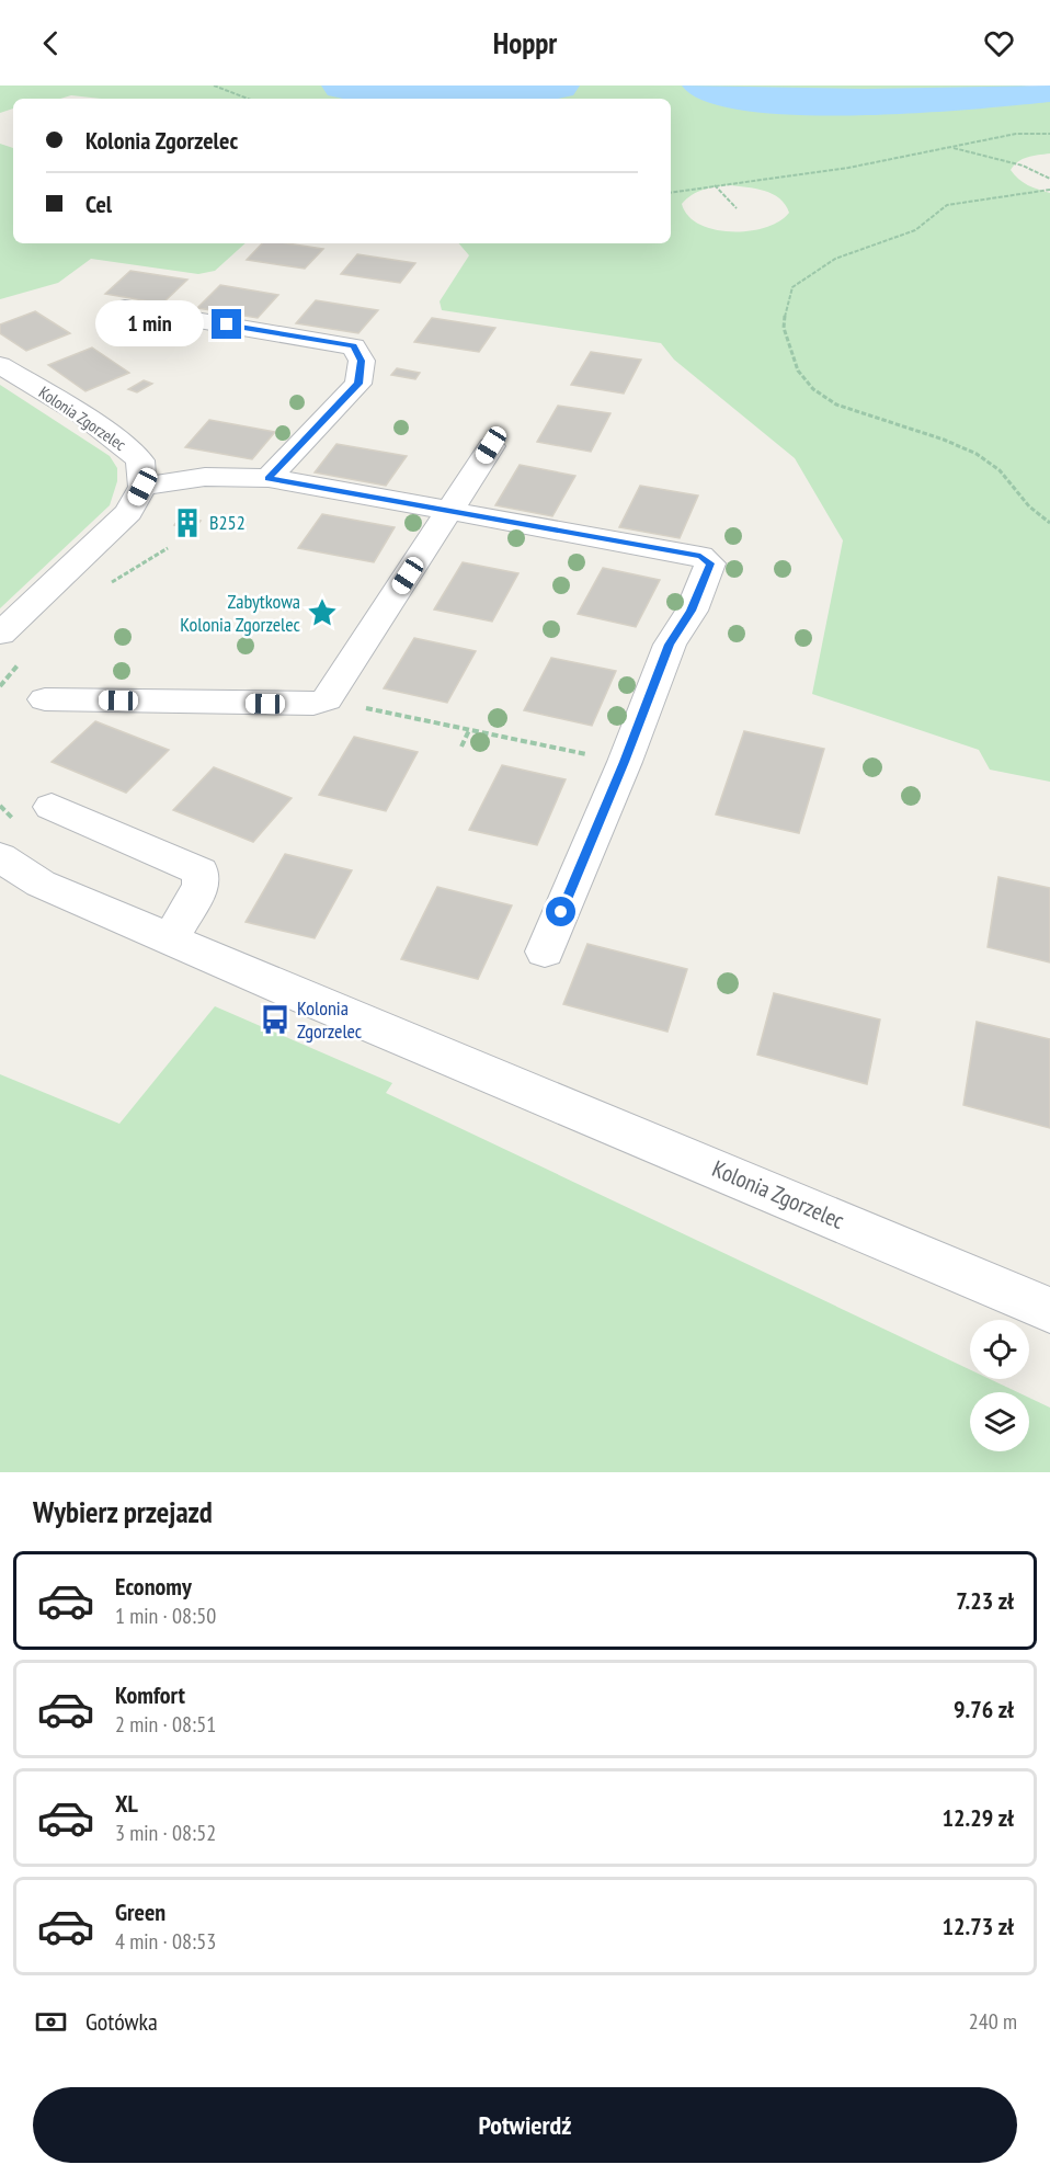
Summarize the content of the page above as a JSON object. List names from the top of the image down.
{
  "streets": {
    "street": ["Kolonia Zgorzelec"]
  },
  "places": {
    "building": ["B252"],
    "place": ["Zabytkowa Kolonia Zgorzelec"],
    "bus stop": ["Kolonia Zgorzelec"]
  },
  "page": {
    "header": "Hoppr",
    "banner": ["Kolonia Zgorzelec", "Cel"],
    "bubble": "1 min",
    "heading": "Wybierz przejazd",
    "list": [
      {
        "name": "Economy",
        "note": "1 min · 08:50",
        "value": "7.23 zł"
      },
      {
        "name": "Komfort",
        "note": "2 min · 08:51",
        "value": "9.76 zł"
      },
      {
        "name": "XL",
        "note": "3 min · 08:52",
        "value": "12.29 zł"
      },
      {
        "name": "Green",
        "note": "4 min · 08:53",
        "value": "12.73 zł"
      }
    ],
    "pay": ["Gotówka", "240 m"],
    "buttons": "Potwierdź"
  }
}
